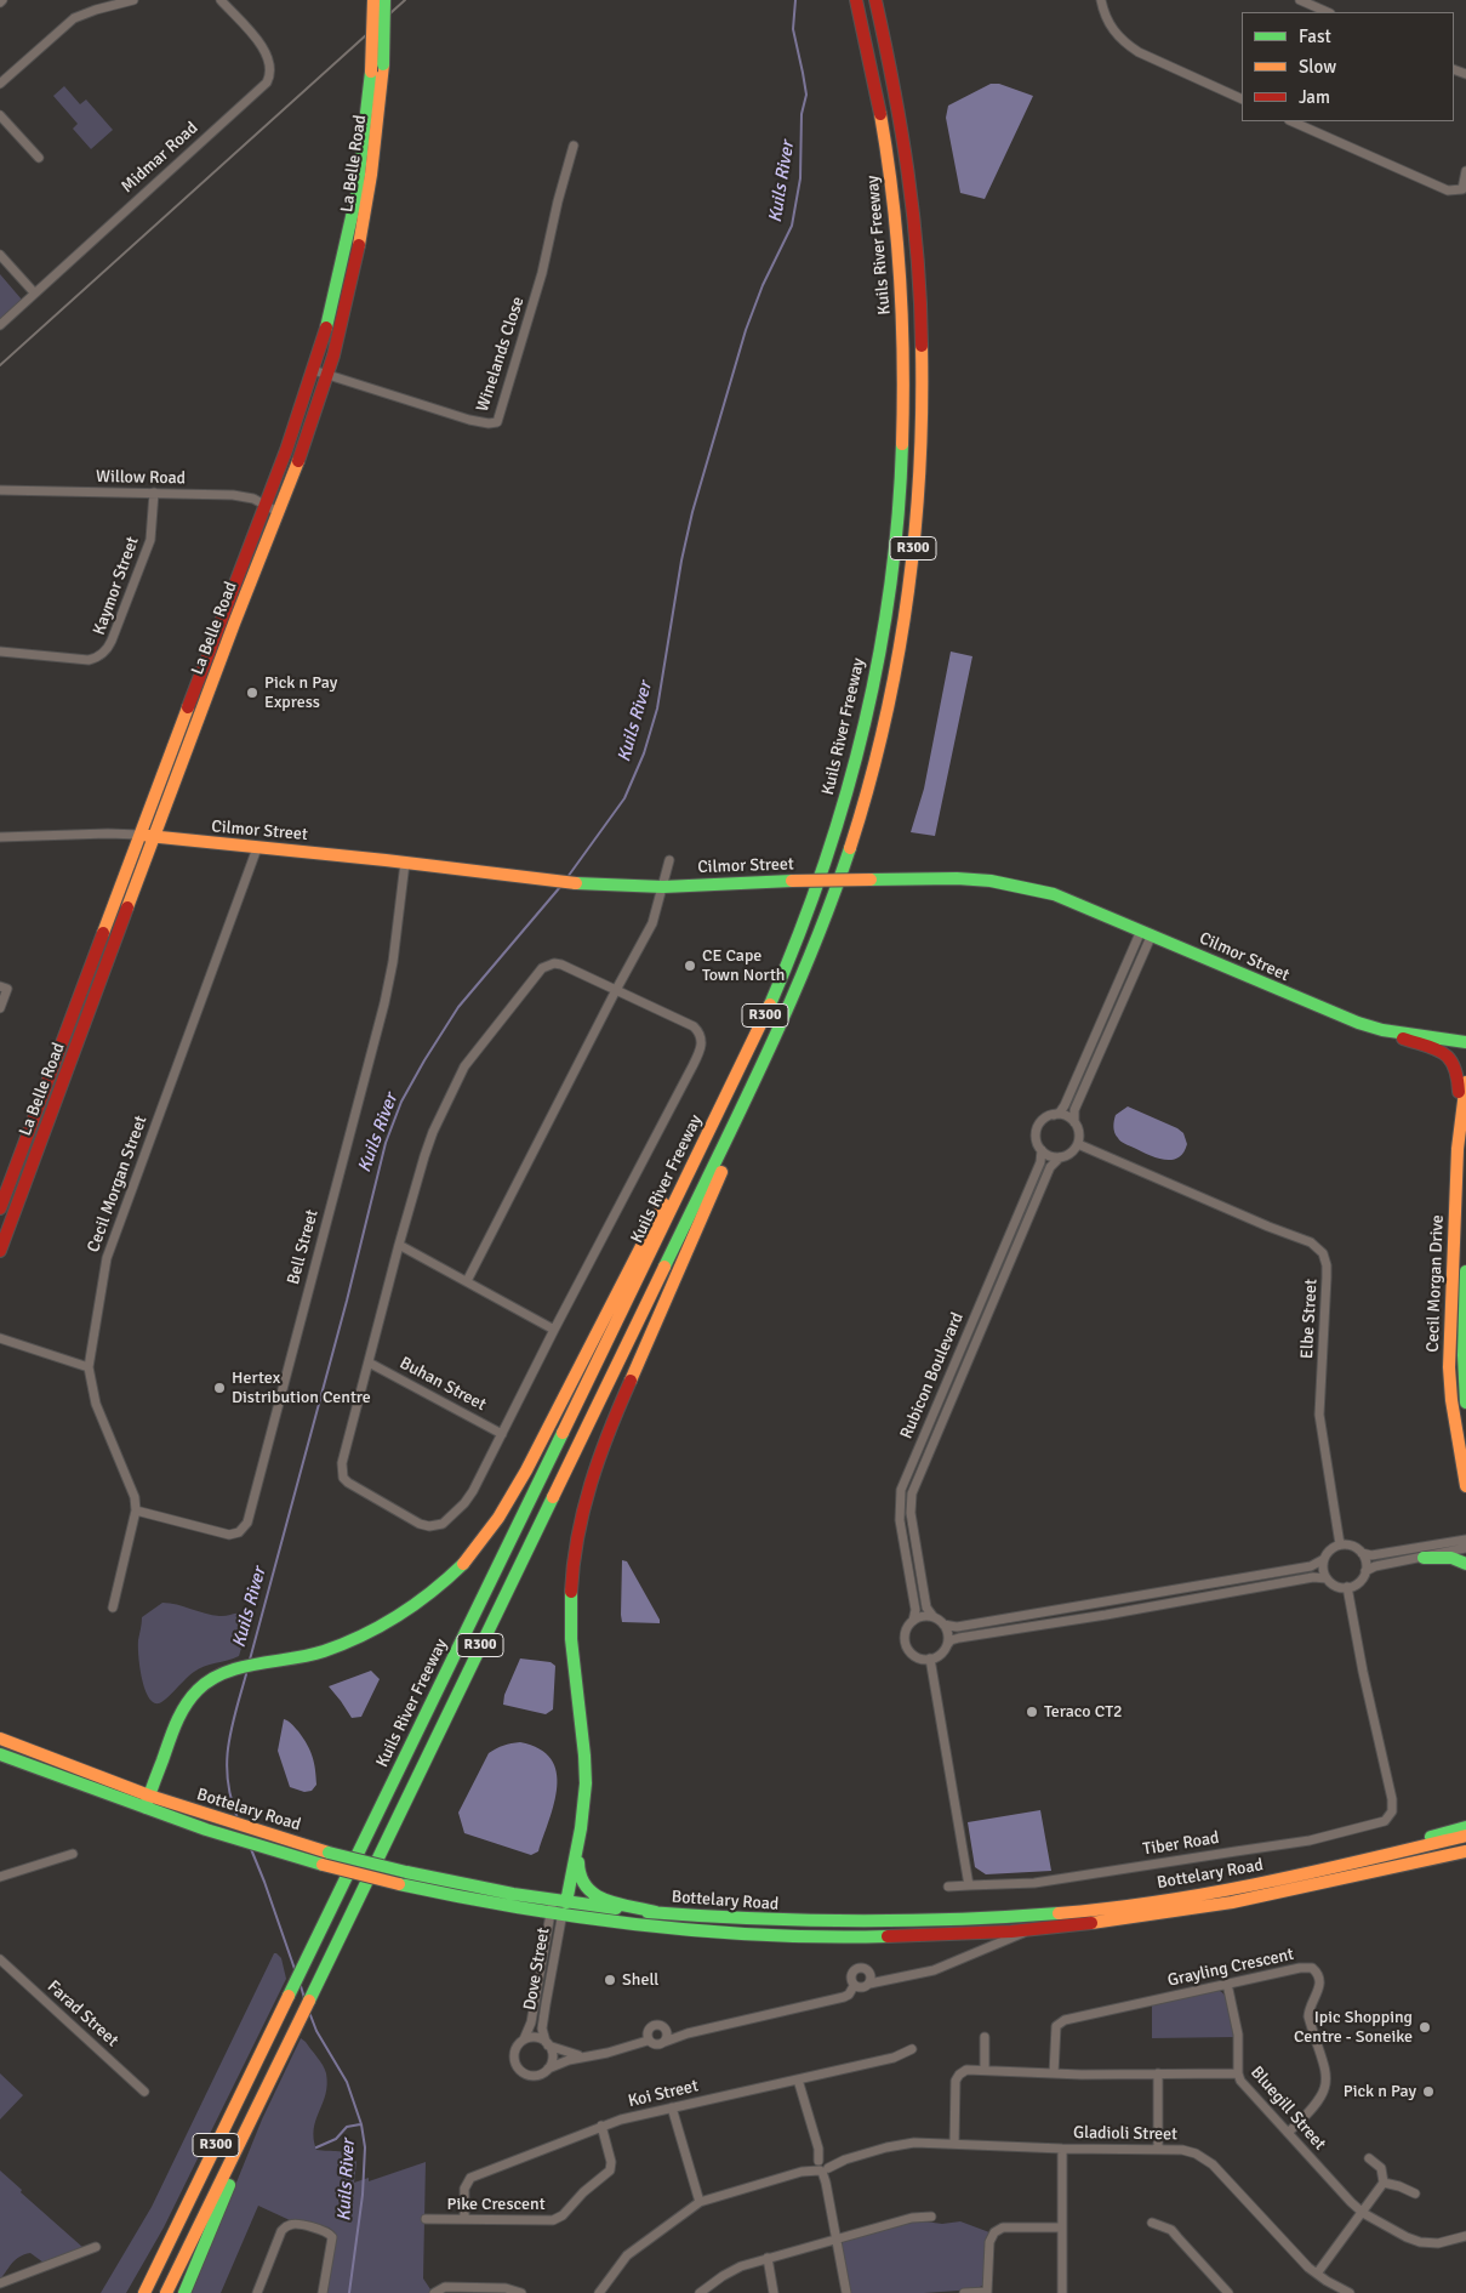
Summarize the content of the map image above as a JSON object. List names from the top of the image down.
{
  "streets": {
    "main road": [
      "La Belle Road",
      "Kuils River Freeway",
      "R300",
      "Cilmor Street",
      "Cecil Morgan Drive",
      "Bottelary Road"
    ],
    "street": [
      "Midmar Road",
      "Winelands Close",
      "Willow Road",
      "Kaymor Street",
      "Cecil Morgan Street",
      "Bell Street",
      "Elbe Street",
      "Rubicon Boulevard",
      "Buhan Street",
      "Tiber Road",
      "Grayling Crescent",
      "Dove Street",
      "Farad Street",
      "Koi Street",
      "Bluegill Street",
      "Gladioli Street",
      "Pike Crescent"
    ]
  },
  "crossings": [
    ["La Belle Road", "Winelands Close"],
    ["La Belle Road", "Willow Road"],
    ["La Belle Road", "Cilmor Street"],
    ["Willow Road", "Kaymor Street"],
    ["Cilmor Street", "Cecil Morgan Street"],
    ["Cilmor Street", "Bell Street"],
    ["Cecil Morgan Street", "Bell Street"],
    ["Elbe Street", "Rubicon Boulevard"],
    ["Elbe Street", "Tiber Road"],
    ["Bottelary Road", "Dove Street"],
    ["Grayling Crescent", "Bluegill Street"],
    ["Koi Street", "Pike Crescent"],
    ["Bluegill Street", "Gladioli Street"]
  ],
  "water": ["Kuils River"],
  "places": [
    "Pick n Pay Express",
    "CE Cape Town North",
    "Hertex Distribution Centre",
    "Teraco CT2",
    "Shell",
    "Ipic Shopping Centre - Soneike",
    "Pick n Pay"
  ],
  "legend": ["Fast", "Slow", "Jam"]
}
